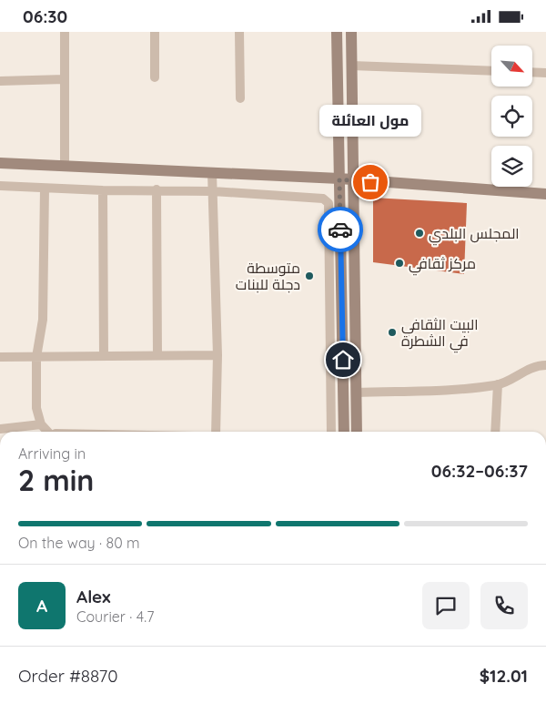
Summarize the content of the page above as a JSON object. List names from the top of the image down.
{
  "places": [
    "مول العائلة",
    "المجلس البلدي",
    "مركز ثقافي",
    "متوسطة دجلة للبنات",
    "البيت الثقافي في الشطرة"
  ],
  "north": "bottom right",
  "page": {
    "status": "06:30",
    "bubble": "مول العائلة",
    "heading": ["2 min", "Arriving in", "06:32–06:37"],
    "panel": [
      "Alex",
      "Courier · 4.7",
      "Order #8870",
      "$12.01"
    ],
    "bar": "On the way · 80 m",
    "round": "A"
  }
}
